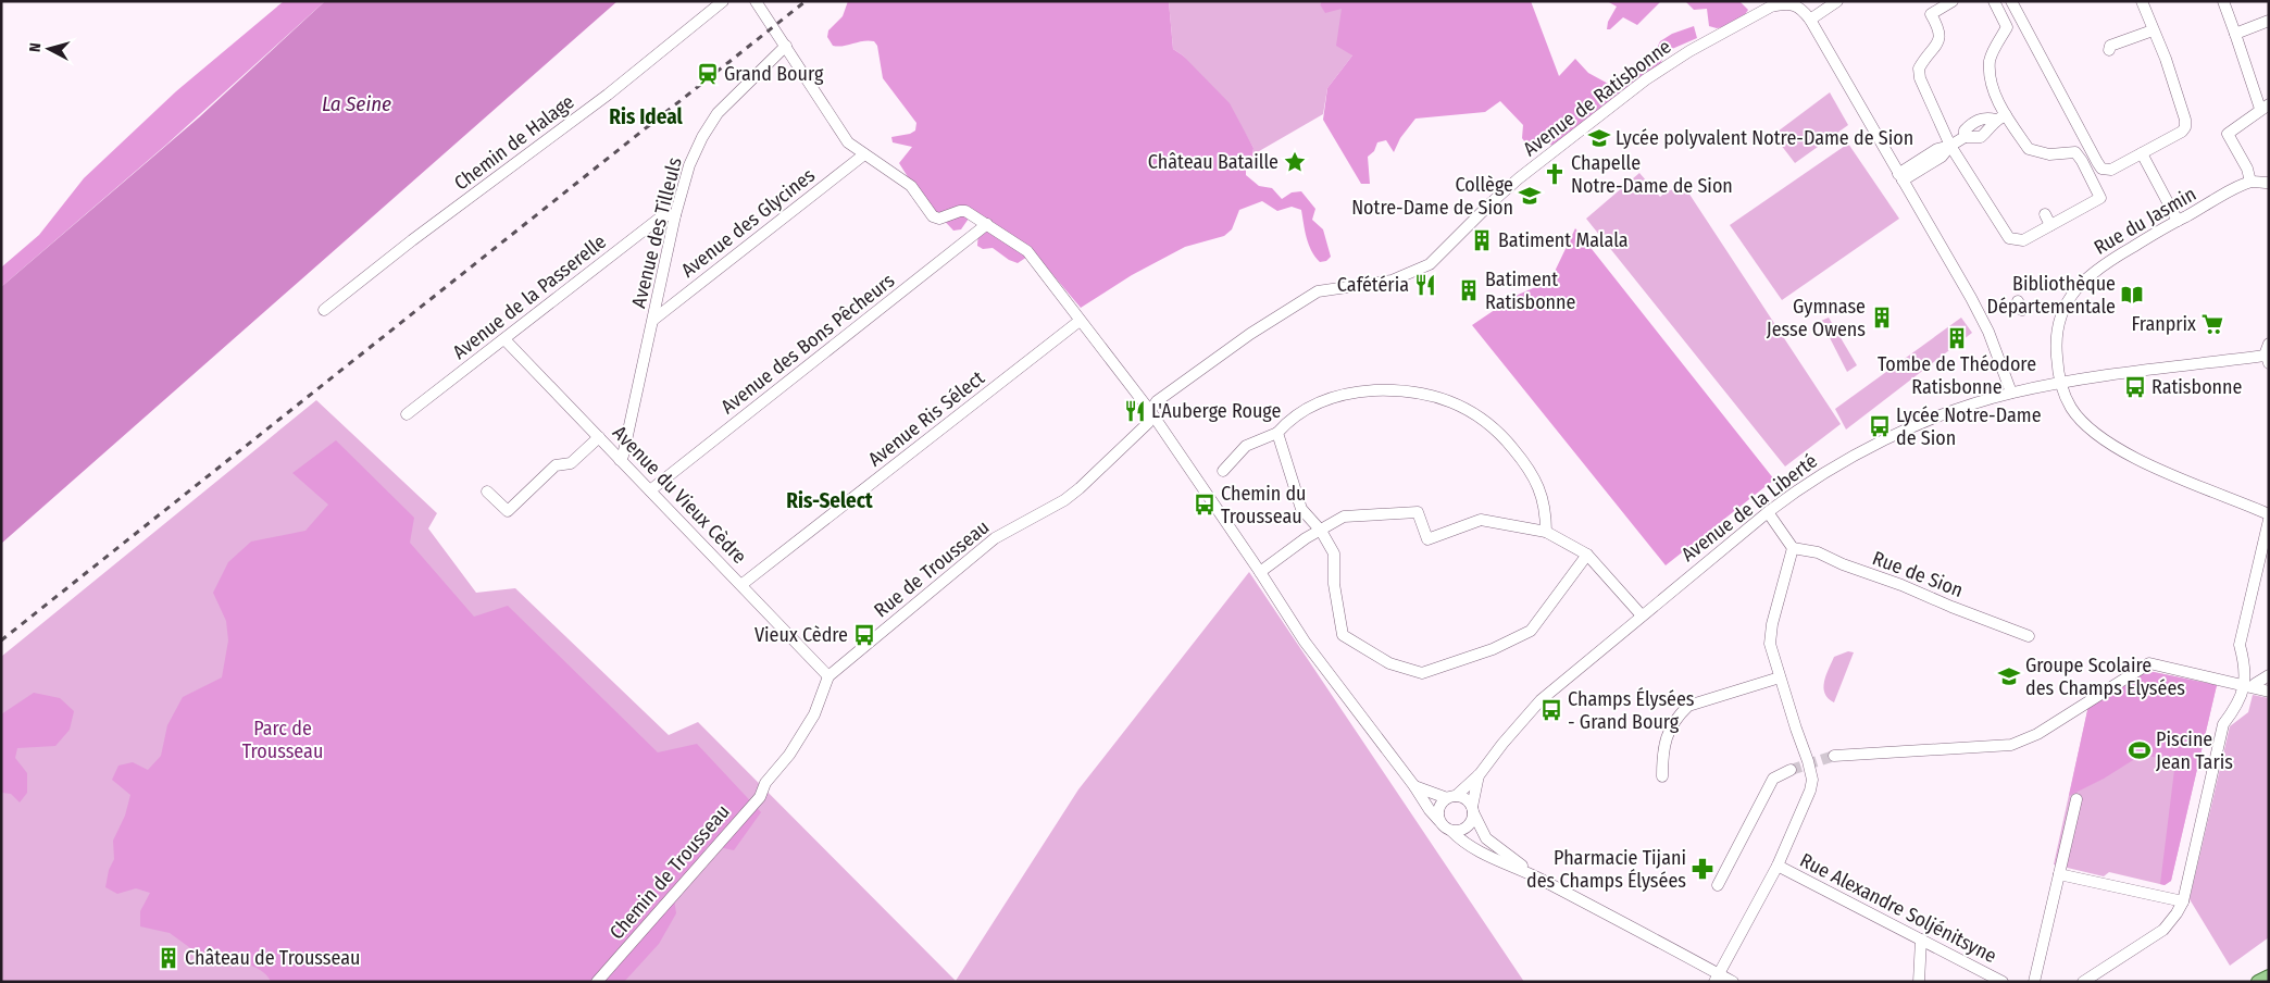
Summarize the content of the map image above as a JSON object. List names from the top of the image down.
{
  "streets": {
    "street": [
      "Avenue de Ratisbonne",
      "Chemin de Halage",
      "Rue du Jasmin",
      "Avenue des Glycines",
      "Avenue des Tilleuls",
      "Avenue de la Passerelle",
      "Avenue des Bons Pêcheurs",
      "Avenue Ris Sélect",
      "Avenue du Vieux Cèdre",
      "Avenue de la Liberté",
      "Rue de Trousseau",
      "Rue de Sion",
      "Chemin de Trousseau",
      "Rue Alexandre Soljénitsyne"
    ]
  },
  "crossings": [
    ["Avenue de Ratisbonne", "Avenue de la Liberté"],
    ["Avenue de Ratisbonne", "Rue de Trousseau"],
    ["Rue du Jasmin", "Avenue de la Liberté"],
    ["Avenue des Glycines", "Avenue des Tilleuls"],
    ["Avenue des Tilleuls", "Avenue de la Passerelle"],
    ["Avenue des Tilleuls", "Avenue du Vieux Cèdre"],
    ["Avenue de la Passerelle", "Avenue du Vieux Cèdre"],
    ["Avenue des Bons Pêcheurs", "Avenue du Vieux Cèdre"],
    ["Avenue Ris Sélect", "Avenue du Vieux Cèdre"],
    ["Avenue du Vieux Cèdre", "Rue de Trousseau"],
    ["Rue de Trousseau", "Chemin de Trousseau"]
  ],
  "districts": ["Ris Ideal", "Ris-Select"],
  "water": ["La Seine"],
  "parks": ["Parc de Trousseau"],
  "places": {
    "station": ["Grand Bourg"],
    "school or university": ["Lycée polyvalent Notre-Dame de Sion", "Collège Notre-Dame de Sion", "Groupe Scolaire des Champs Elysées"],
    "place": ["Château Bataille"],
    "church": ["Chapelle Notre-Dame de Sion"],
    "building": [
      "Batiment Malala",
      "Batiment Ratisbonne",
      "Gymnase Jesse Owens",
      "Tombe de Théodore Ratisbonne",
      "Château de Trousseau"
    ],
    "restaurant": ["Cafétéria", "L'Auberge Rouge"],
    "library": ["Bibliothèque Départementale"],
    "supermarket": ["Franprix"],
    "bus stop": [
      "Ratisbonne",
      "Lycée Notre-Dame de Sion",
      "Chemin du Trousseau",
      "Vieux Cèdre",
      "Champs Élysées - Grand Bourg"
    ],
    "sports": ["Piscine Jean Taris"],
    "pharmacy": ["Pharmacie Tijani des Champs Élysées"]
  },
  "north": "left"
}
